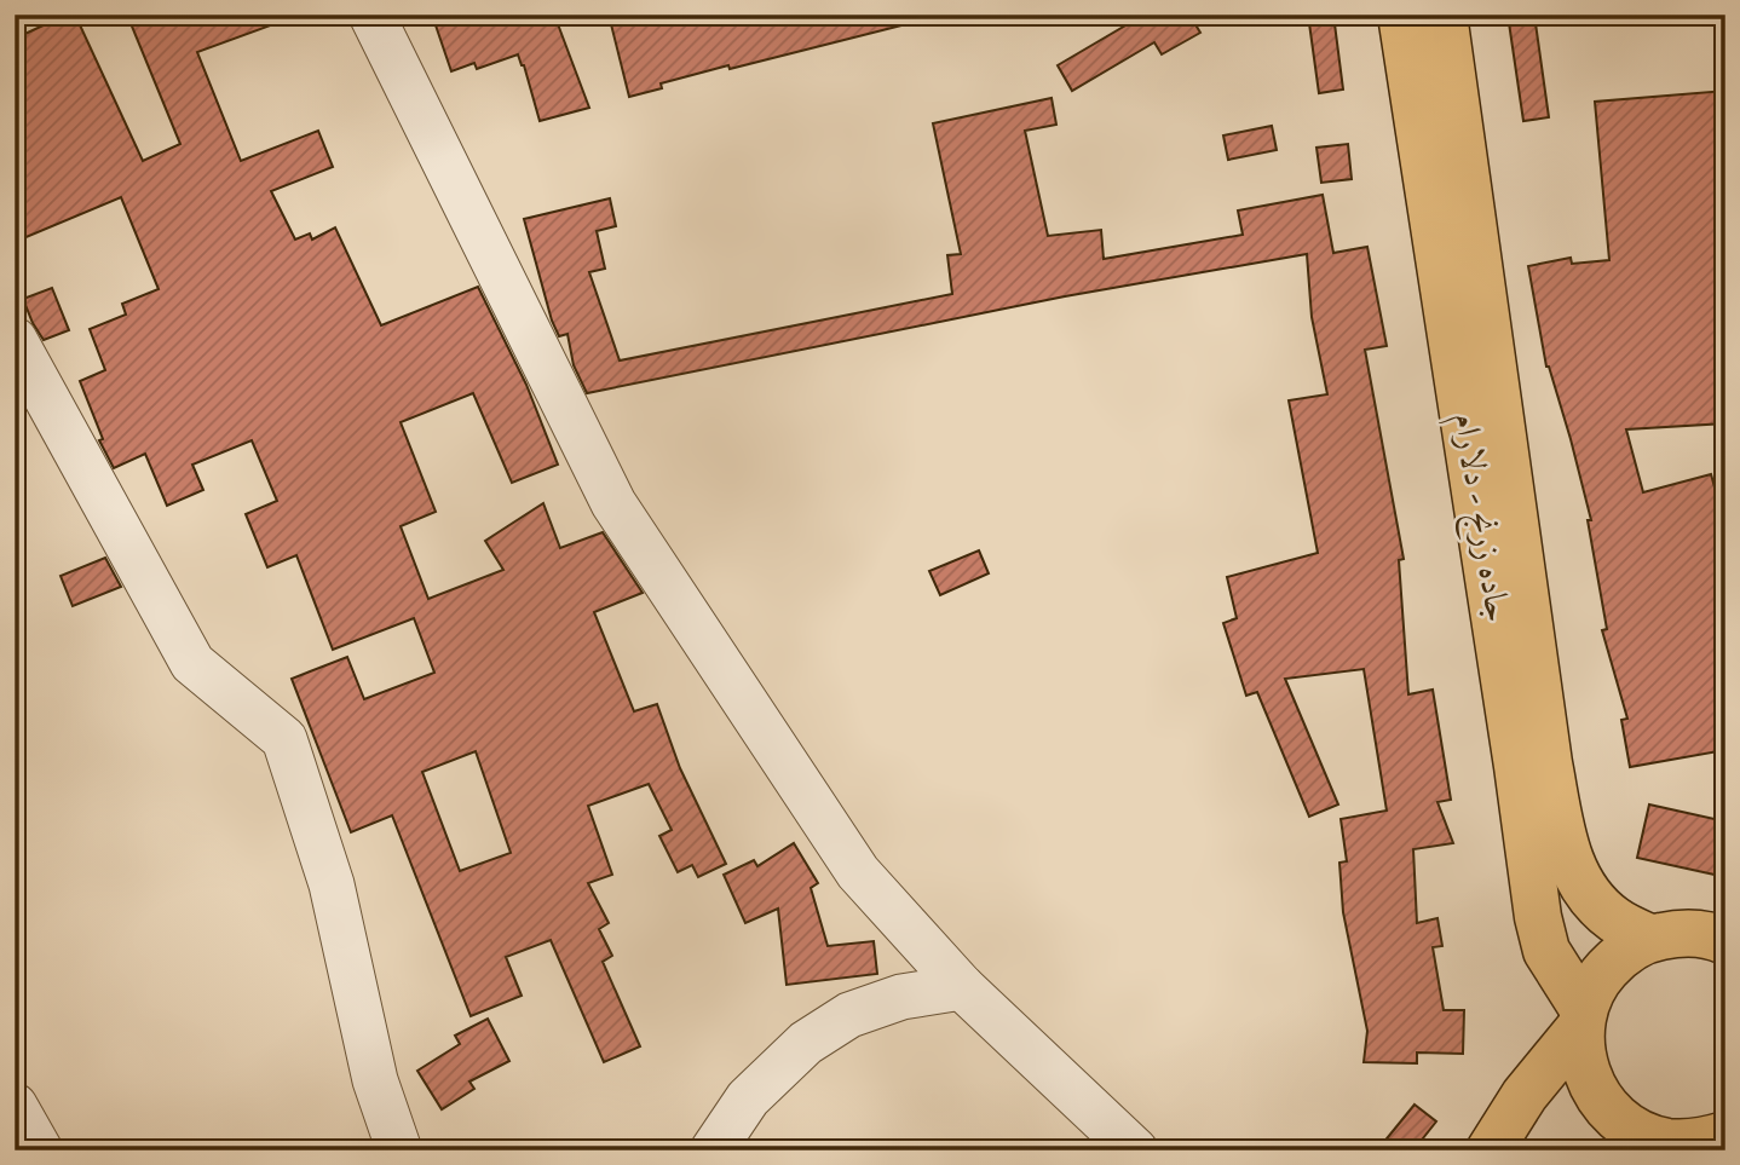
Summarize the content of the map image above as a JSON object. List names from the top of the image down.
{
  "streets": {
    "highway": ["جاده زرنج - دلارام"]
  }
}
